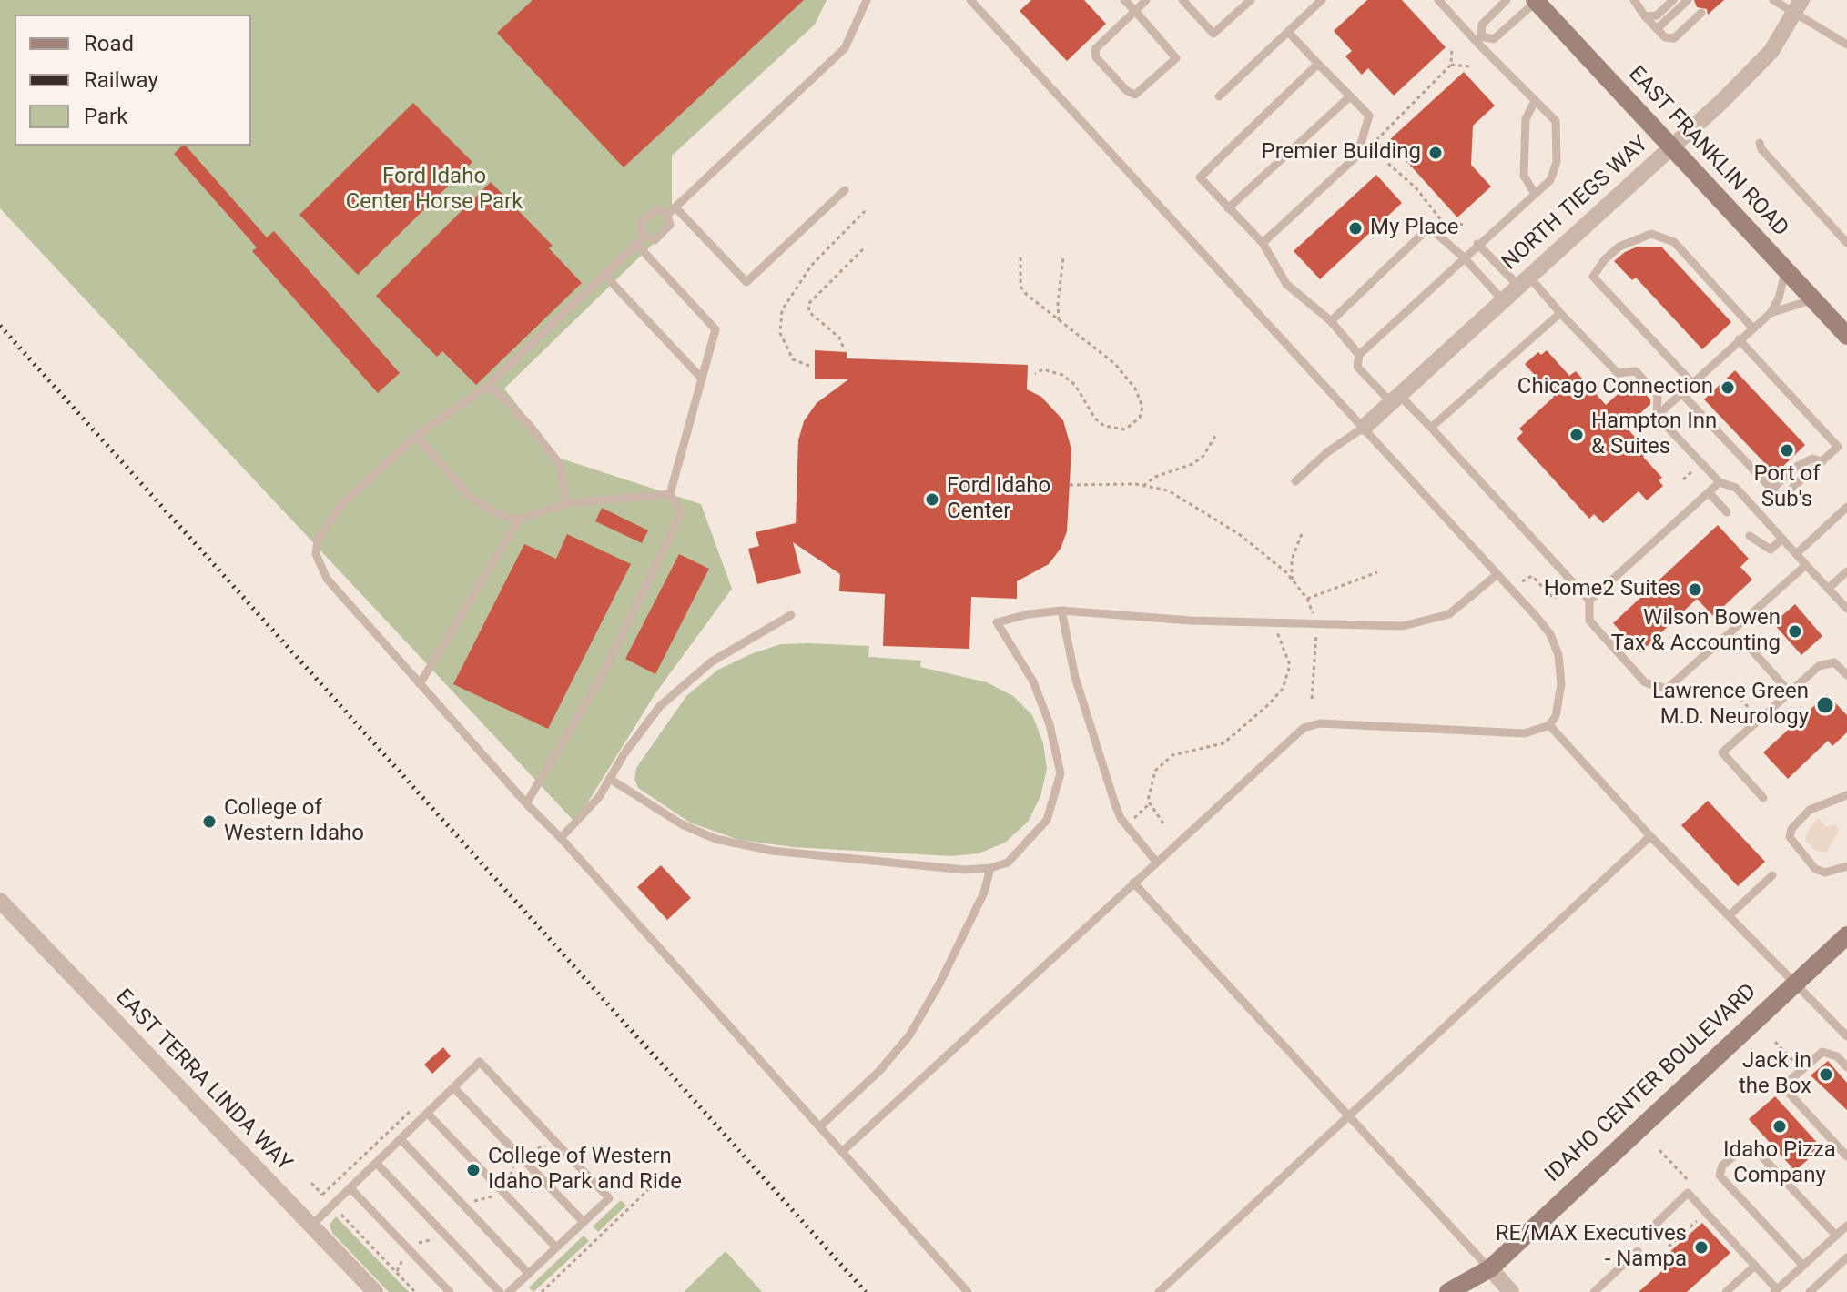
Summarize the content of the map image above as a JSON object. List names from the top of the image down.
{
  "streets": {
    "main road": ["EAST FRANKLIN ROAD", "IDAHO CENTER BOULEVARD"],
    "street": ["NORTH TIEGS WAY", "EAST TERRA LINDA WAY"]
  },
  "crossings": [
    ["EAST FRANKLIN ROAD", "NORTH TIEGS WAY"]
  ],
  "parks": ["Ford Idaho Center Horse Park"],
  "places": [
    "Premier Building",
    "My Place",
    "Chicago Connection",
    "Hampton Inn & Suites",
    "Port of Sub's",
    "Ford Idaho Center",
    "Home2 Suites",
    "Wilson Bowen Tax & Accounting",
    "Lawrence Green M.D. Neurology",
    "College of Western Idaho",
    "Jack in the Box",
    "Idaho Pizza Company",
    "College of Western Idaho Park and Ride",
    "RE/MAX Executives - Nampa"
  ],
  "legend": ["Road", "Railway", "Park"]
}
